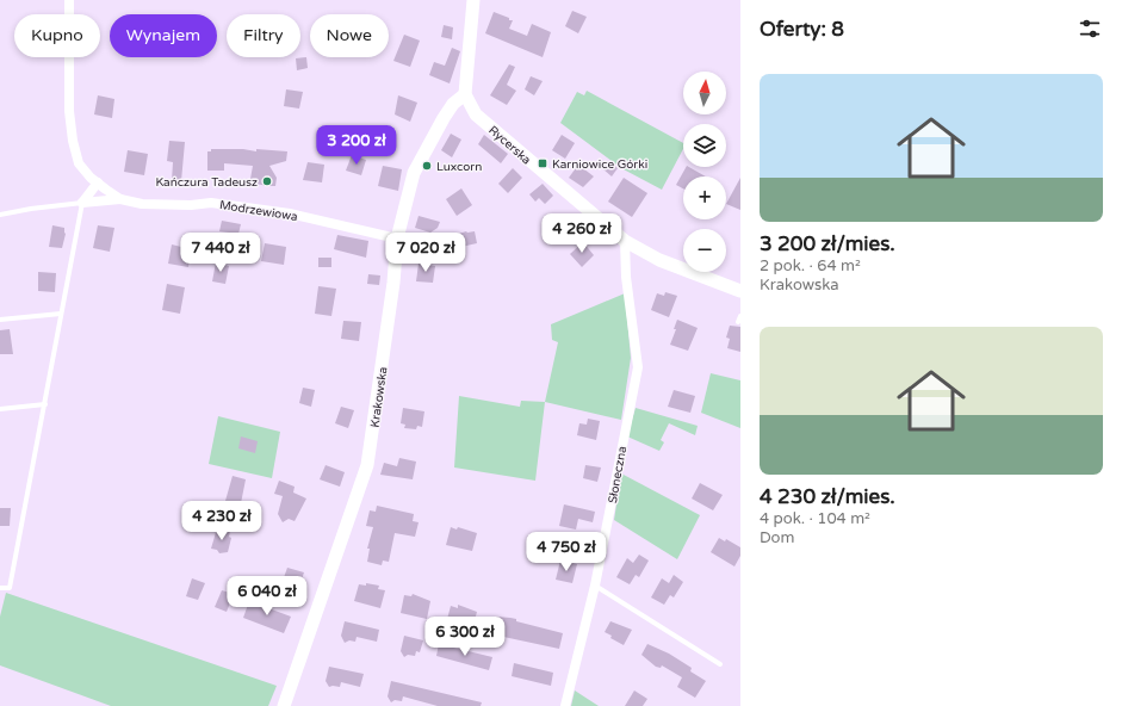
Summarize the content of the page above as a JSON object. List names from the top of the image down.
{
  "streets": {
    "street": [
      "Rycerska",
      "Modrzewiowa",
      "Krakowska",
      "Słoneczna"
    ]
  },
  "crossings": [
    ["Rycerska", "Krakowska"],
    ["Rycerska", "Słoneczna"],
    ["Modrzewiowa", "Krakowska"]
  ],
  "places": {
    "transit": ["Karniowice Górki"],
    "other": ["Luxcorn", "Kańczura Tadeusz"]
  },
  "north": "top",
  "page": {
    "heading": "Oferty: 8",
    "chip": [
      "Kupno",
      "Wynajem",
      "Filtry",
      "Nowe"
    ],
    "list": [
      {
        "name": "3 200 zł/mies.",
        "note": "2 pok. · 64 m² · Krakowska"
      },
      {
        "name": "4 230 zł/mies.",
        "note": "4 pok. · 104 m² · Dom"
      }
    ],
    "map_buttons": ["+", "−"],
    "price": [
      "3 200 zł",
      "4 260 zł",
      "7 440 zł",
      "7 020 zł",
      "4 230 zł",
      "4 750 zł",
      "6 040 zł",
      "6 300 zł"
    ]
  }
}
